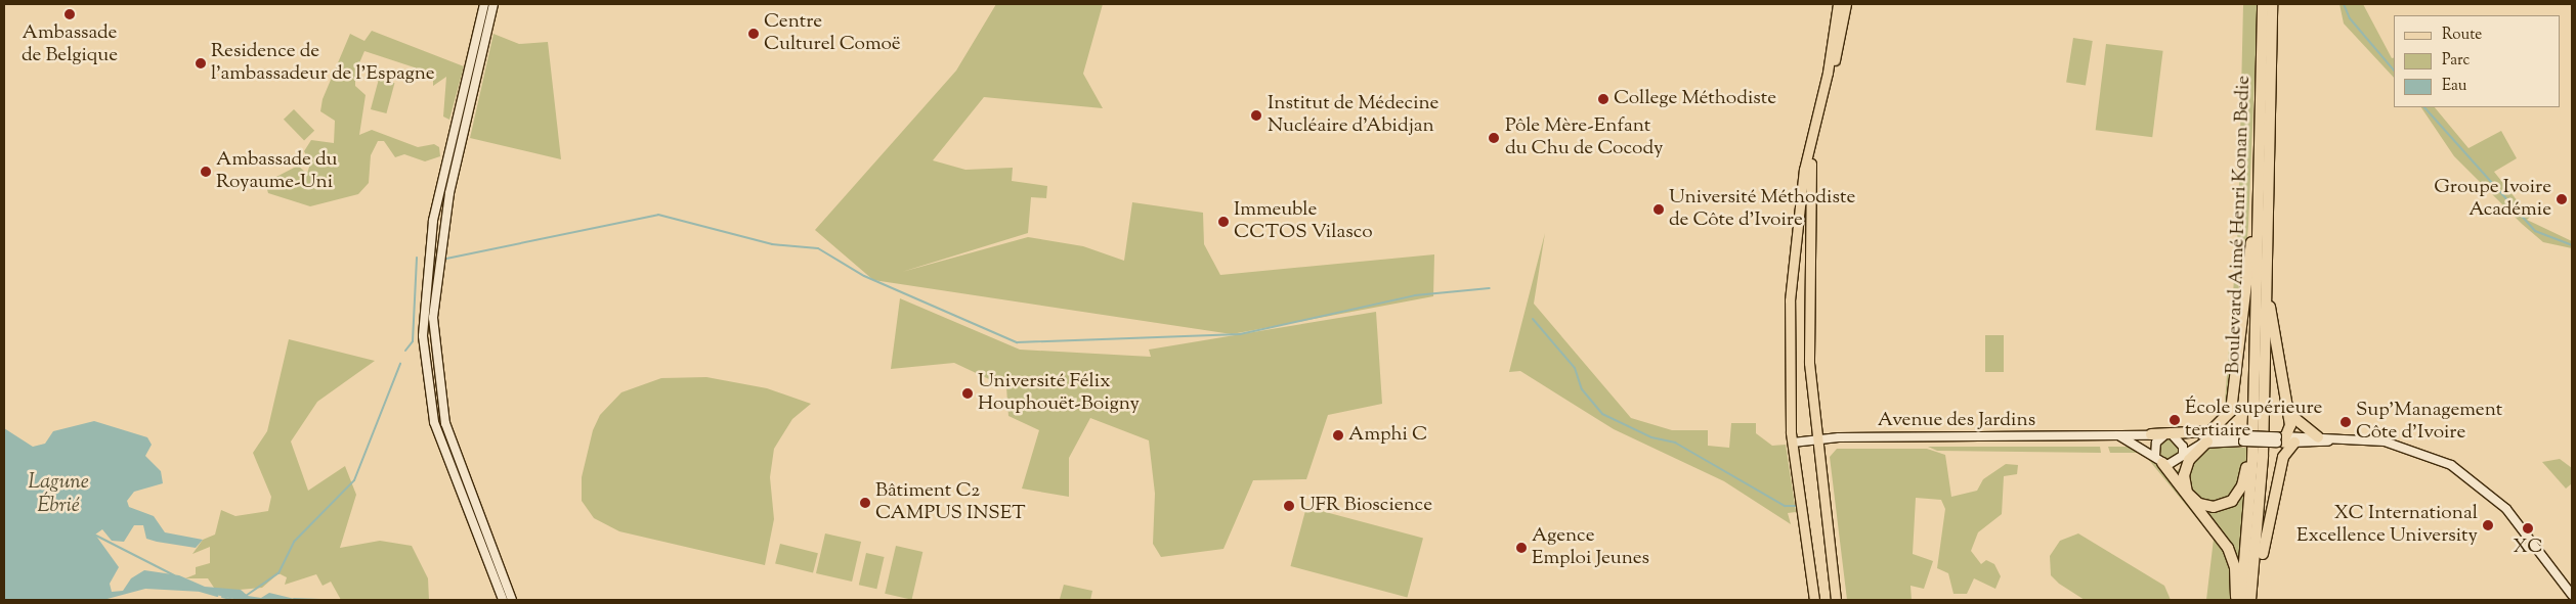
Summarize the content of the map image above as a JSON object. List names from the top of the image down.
{
  "streets": {
    "highway": ["Boulevard Aimé Henri Konan Bedie"],
    "main road": ["Avenue des Jardins"]
  },
  "water": ["Lagune Ébrié"],
  "places": [
    "Ambassade de Belgique",
    "Centre Culturel Comoë",
    "Residence de l’ambassadeur de l’Espagne",
    "College Méthodiste",
    "Institut de Médecine Nucléaire d'Abidjan",
    "Pôle Mère-Enfant du Chu de Cocody",
    "Ambassade du Royaume-Uni",
    "Groupe Ivoire Académie",
    "Université Méthodiste de Côte d'Ivoire",
    "Immeuble CCTOS Vilasco",
    "Université Félix Houphouët-Boigny",
    "École supérieure tertiaire",
    "Sup'Management Côte d'Ivoire",
    "Amphi C",
    "Bâtiment C2 CAMPUS INSET",
    "UFR Bioscience",
    "XC International Excellence University",
    "XC",
    "Agence Emploi Jeunes"
  ],
  "legend": ["Route", "Parc", "Eau"]
}
